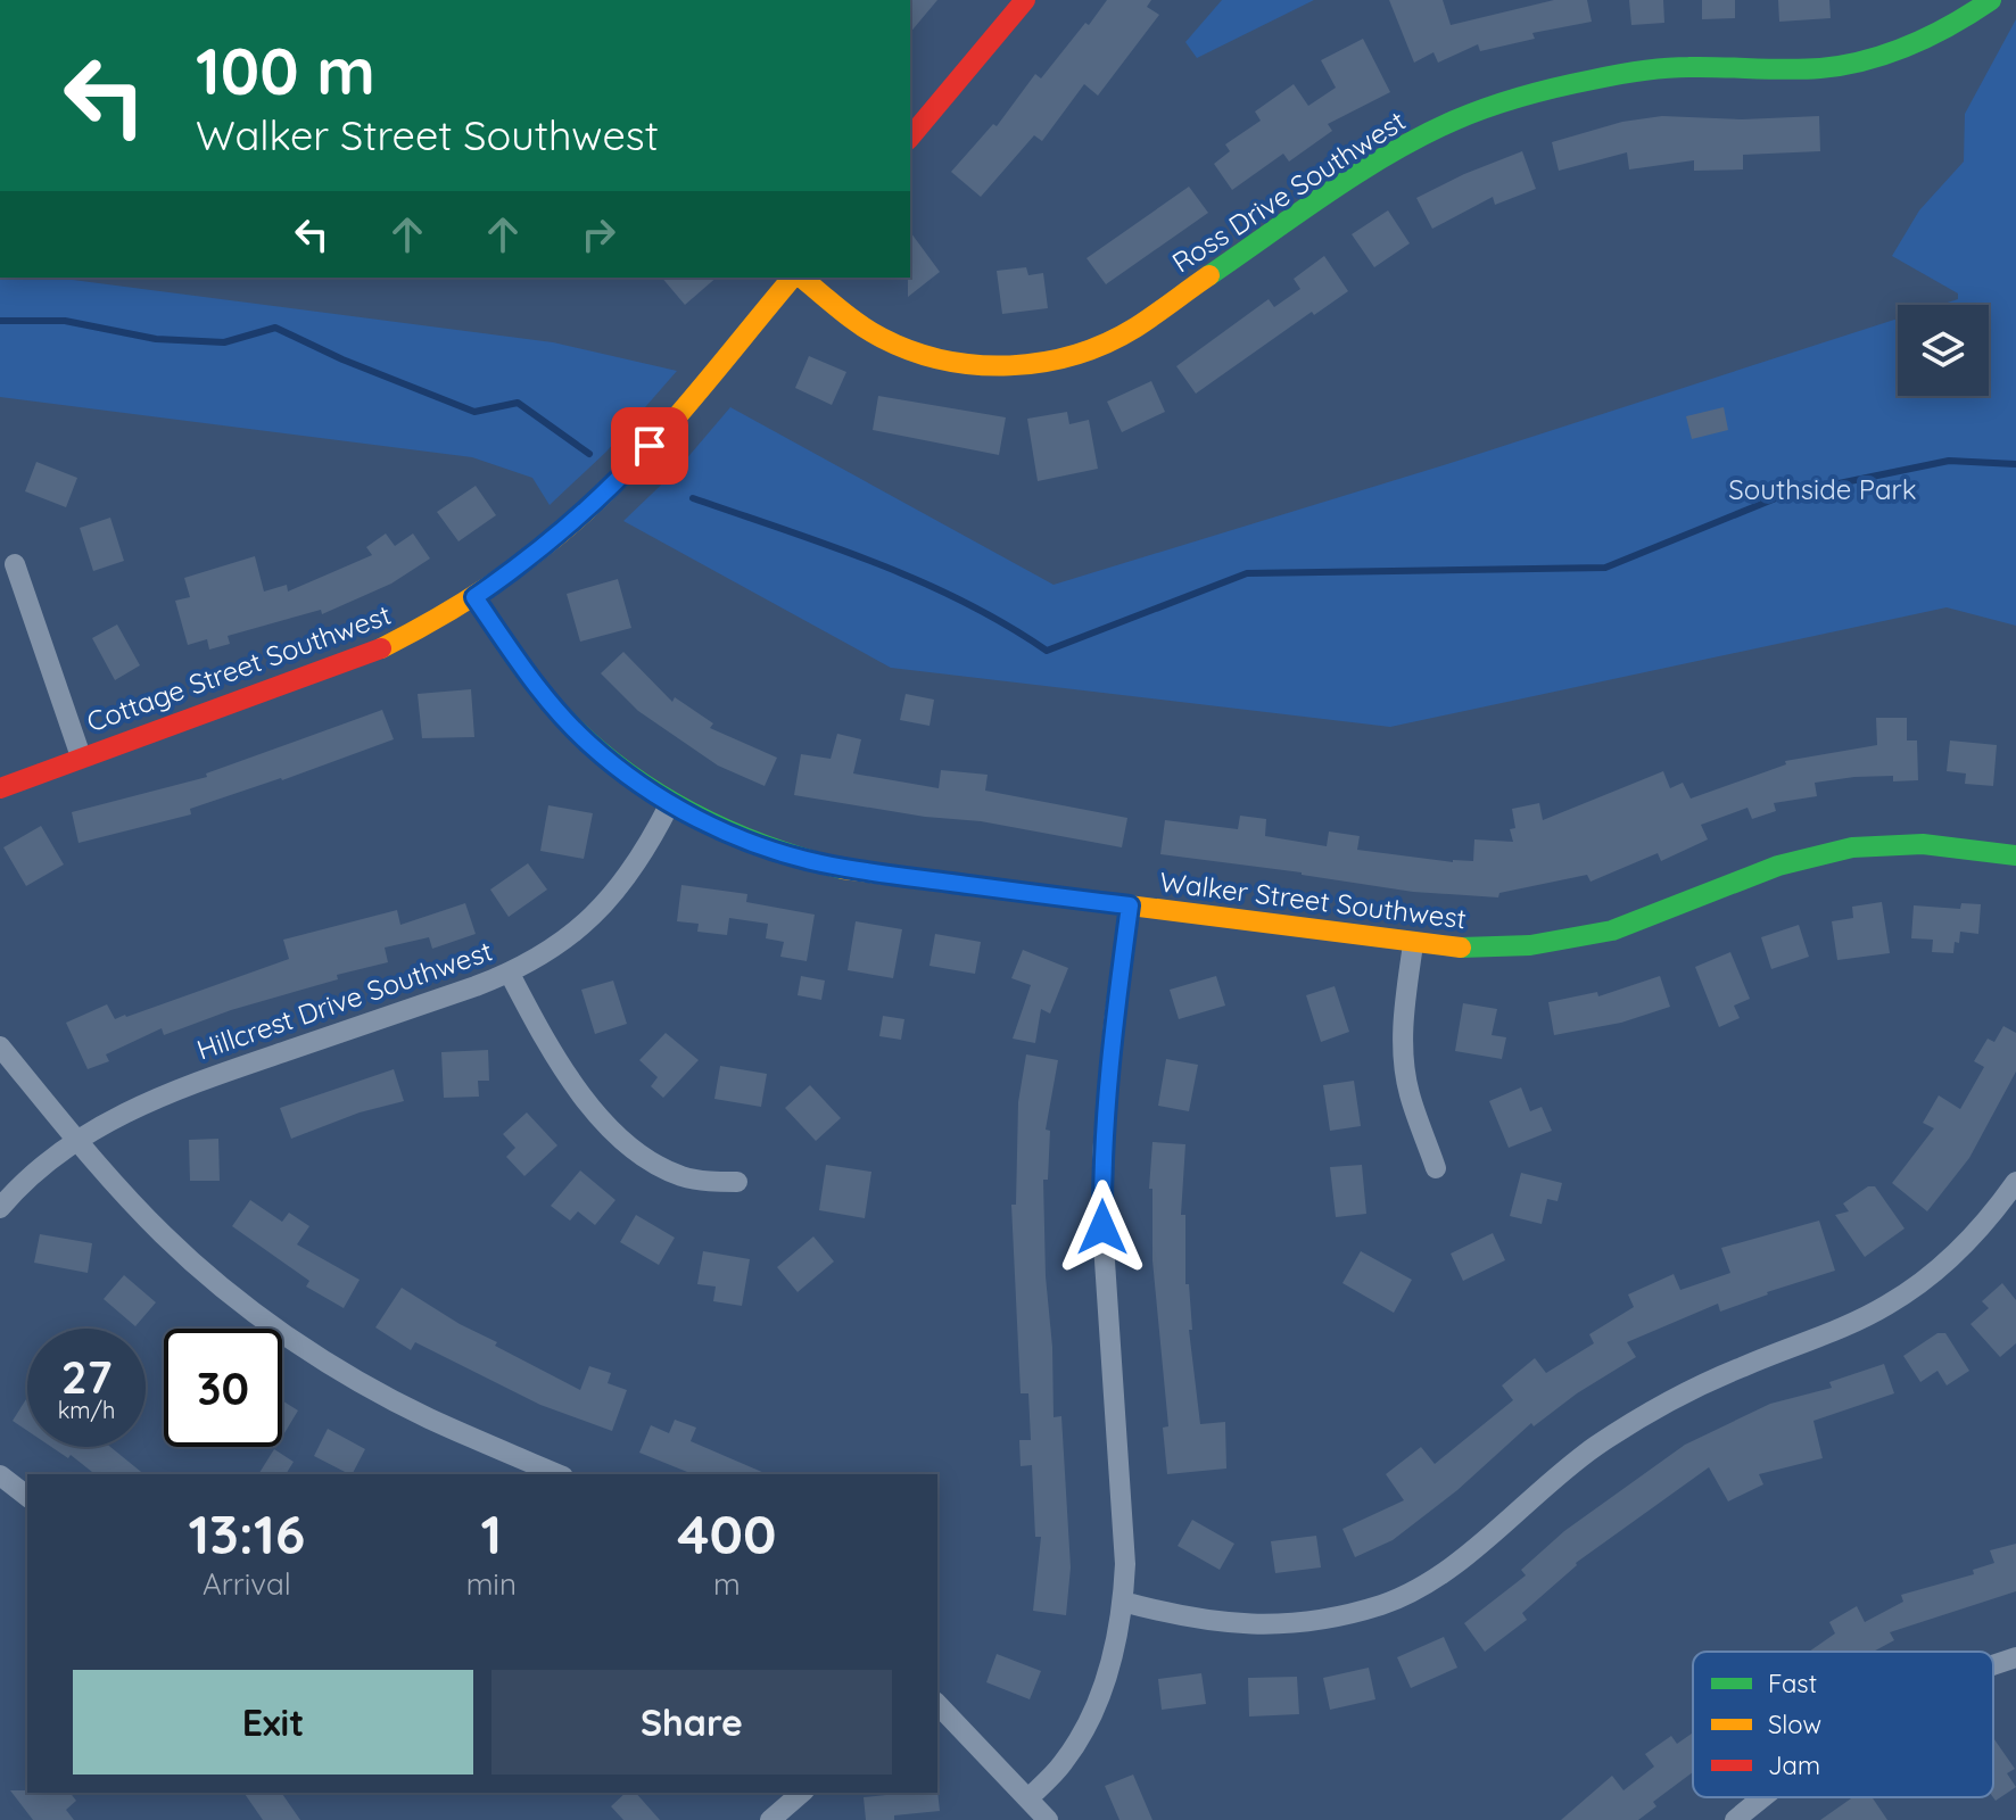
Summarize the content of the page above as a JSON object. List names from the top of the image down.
{
  "streets": {
    "street": [
      "Ross Drive Southwest",
      "Cottage Street Southwest",
      "Walker Street Southwest",
      "Hillcrest Drive Southwest"
    ]
  },
  "crossings": [
    ["Cottage Street Southwest", "Walker Street Southwest"],
    ["Walker Street Southwest", "Hillcrest Drive Southwest"]
  ],
  "parks": ["Southside Park"],
  "legend": ["Fast", "Slow", "Jam"],
  "page": {
    "turn": ["100 m", "Walker Street Southwest"],
    "speed": "27 km/h",
    "limit": "30",
    "eta": [
      "13:16",
      "Arrival",
      "1",
      "min",
      "400",
      "m"
    ],
    "buttons": ["Exit", "Share"]
  }
}
